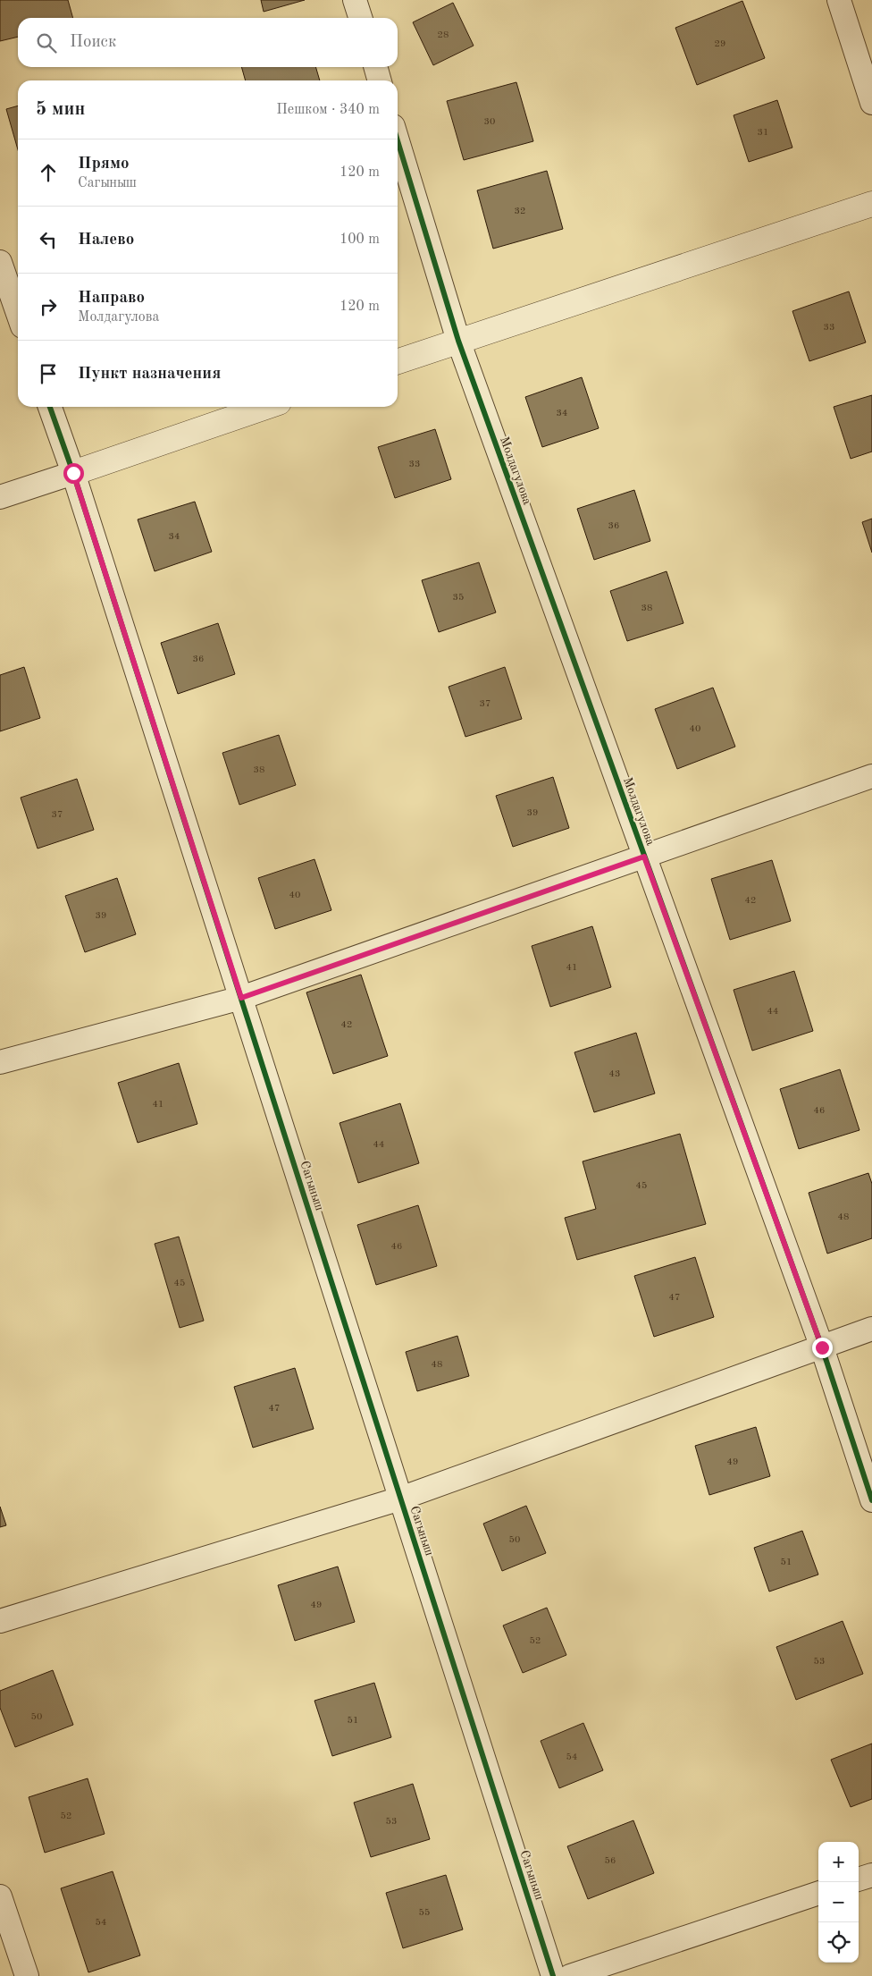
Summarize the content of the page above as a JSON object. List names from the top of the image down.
{
  "streets": {
    "street": ["Молдагулова", "Сагыныш"]
  },
  "house_numbers": [
    "28",
    "29",
    "30",
    "31",
    "32",
    "33",
    "34",
    "33",
    "36",
    "34",
    "35",
    "38",
    "36",
    "37",
    "40",
    "38",
    "39",
    "37",
    "40",
    "42",
    "39",
    "41",
    "44",
    "42",
    "43",
    "41",
    "46",
    "44",
    "45",
    "48",
    "46",
    "45",
    "47",
    "48",
    "47",
    "49",
    "50",
    "51",
    "49",
    "52",
    "53",
    "50",
    "51",
    "54",
    "52",
    "53",
    "56",
    "55",
    "54"
  ],
  "page": {
    "search": "Поиск",
    "heading": ["5 мин", "Пешком · 340 m"],
    "list": [
      ["Прямо", "Сагыныш", "120 m"],
      ["Налево", "100 m"],
      ["Направо", "Молдагулова", "120 m"],
      "Пункт назначения"
    ],
    "map_buttons": ["+", "−"]
  }
}
